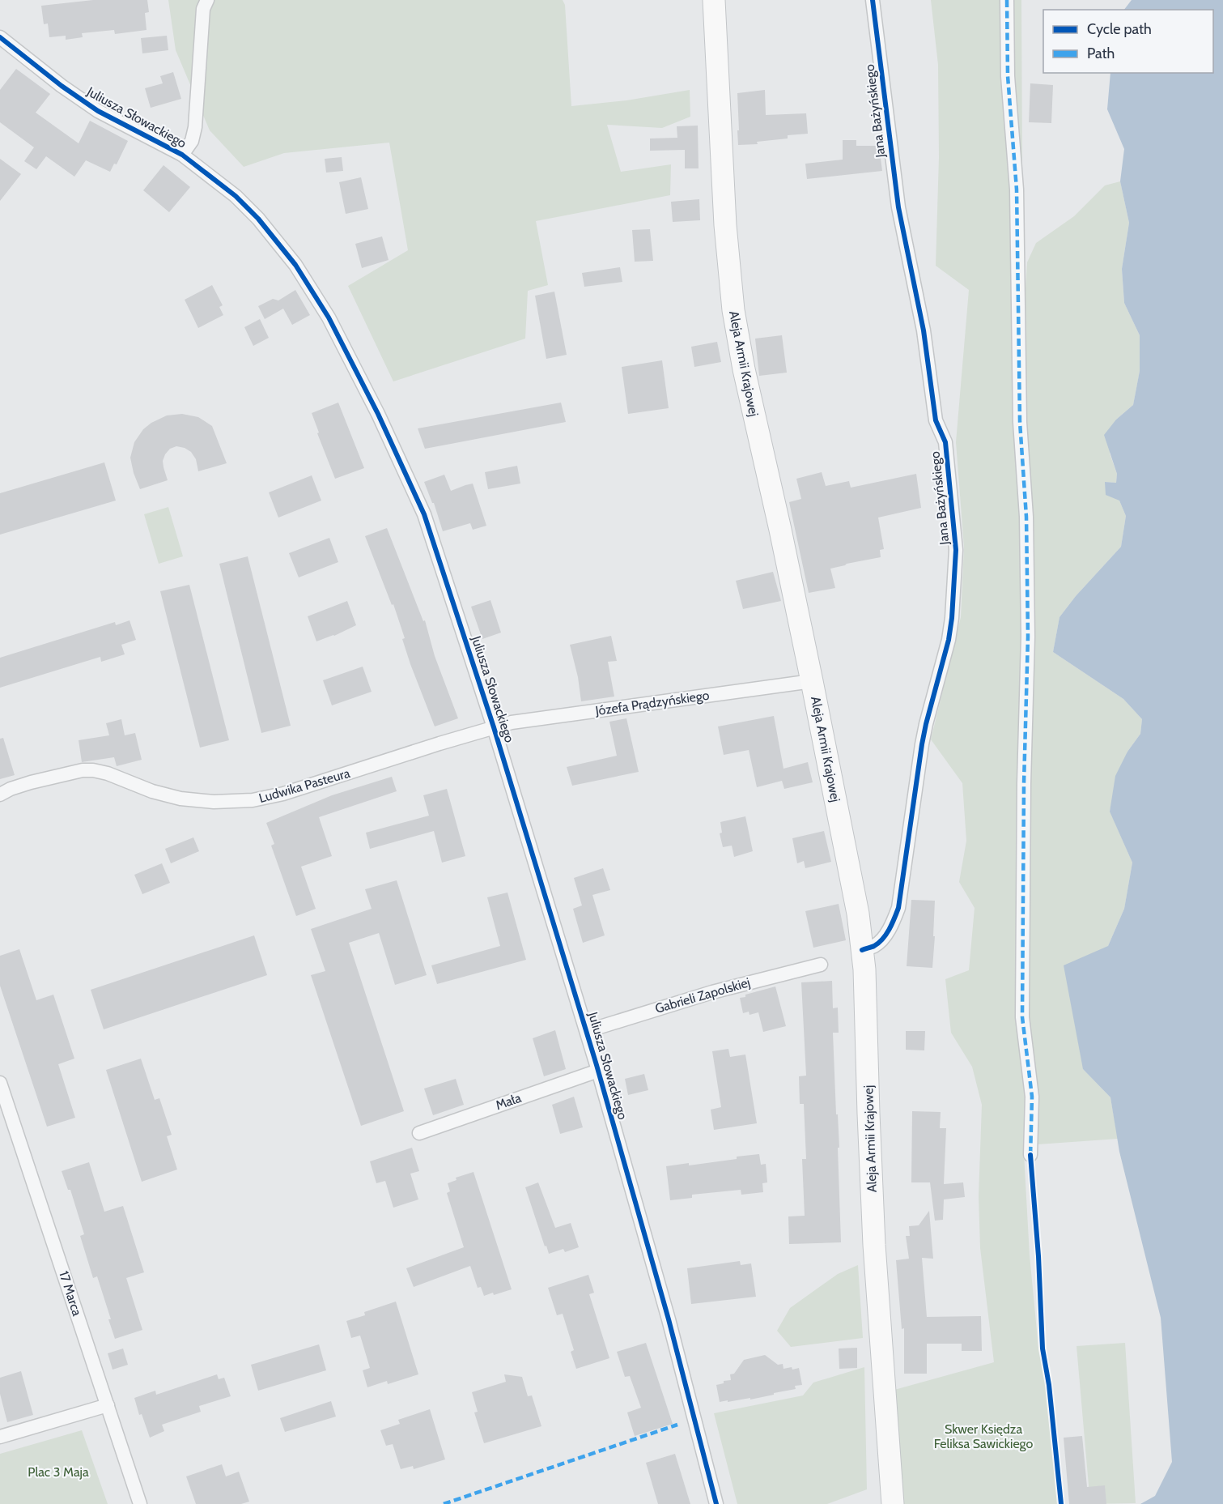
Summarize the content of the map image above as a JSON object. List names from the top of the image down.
{
  "streets": {
    "main road": ["Aleja Armii Krajowej"],
    "street": [
      "Jana Bażyńskiego",
      "Juliusza Słowackiego",
      "Józefa Prądzyńskiego",
      "Ludwika Pasteura",
      "Gabrieli Zapolskiej",
      "Mała",
      "17 Marca"
    ]
  },
  "crossings": [
    ["Jana Bażyńskiego", "Aleja Armii Krajowej"],
    ["Juliusza Słowackiego", "Józefa Prądzyńskiego"],
    ["Juliusza Słowackiego", "Ludwika Pasteura"],
    ["Juliusza Słowackiego", "Gabrieli Zapolskiej"],
    ["Juliusza Słowackiego", "Mała"],
    ["Aleja Armii Krajowej", "Józefa Prądzyńskiego"],
    ["Józefa Prądzyńskiego", "Ludwika Pasteura"]
  ],
  "parks": ["Skwer Księdza Feliksa Sawickiego", "Plac 3 Maja"],
  "legend": ["Cycle path", "Path"]
}
